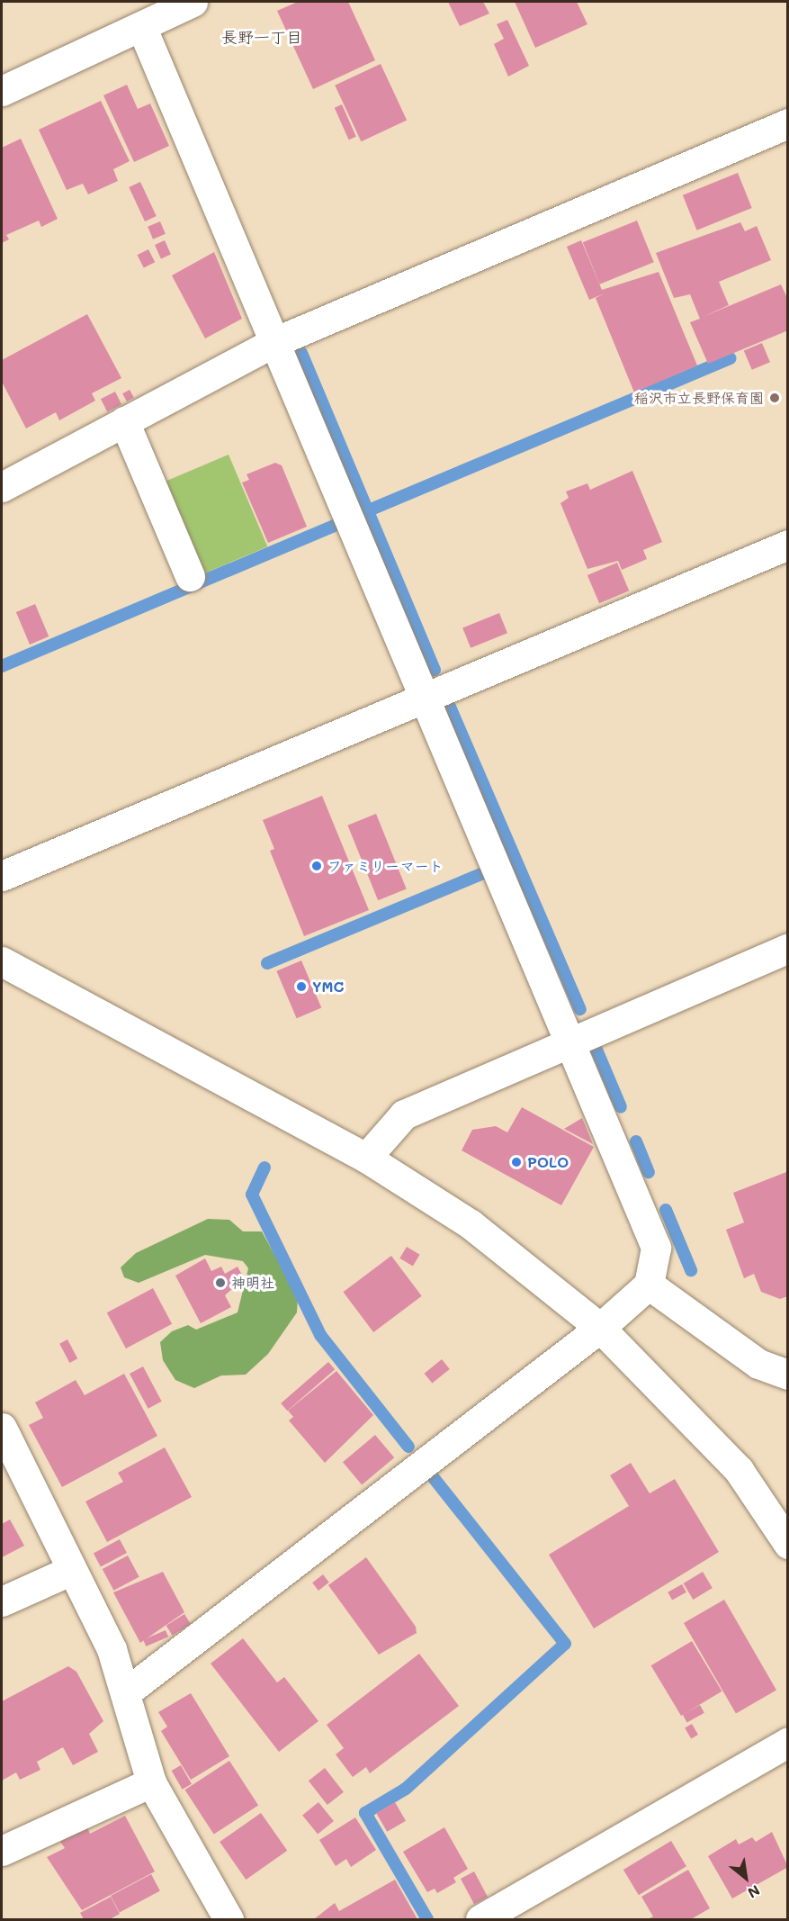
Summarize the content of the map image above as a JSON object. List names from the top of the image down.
{
  "districts": ["長野一丁目"],
  "places": [
    "稲沢市立長野保育園",
    "ファミリーマート",
    "YMC",
    "POLO",
    "神明社"
  ],
  "north": "bottom right"
}
